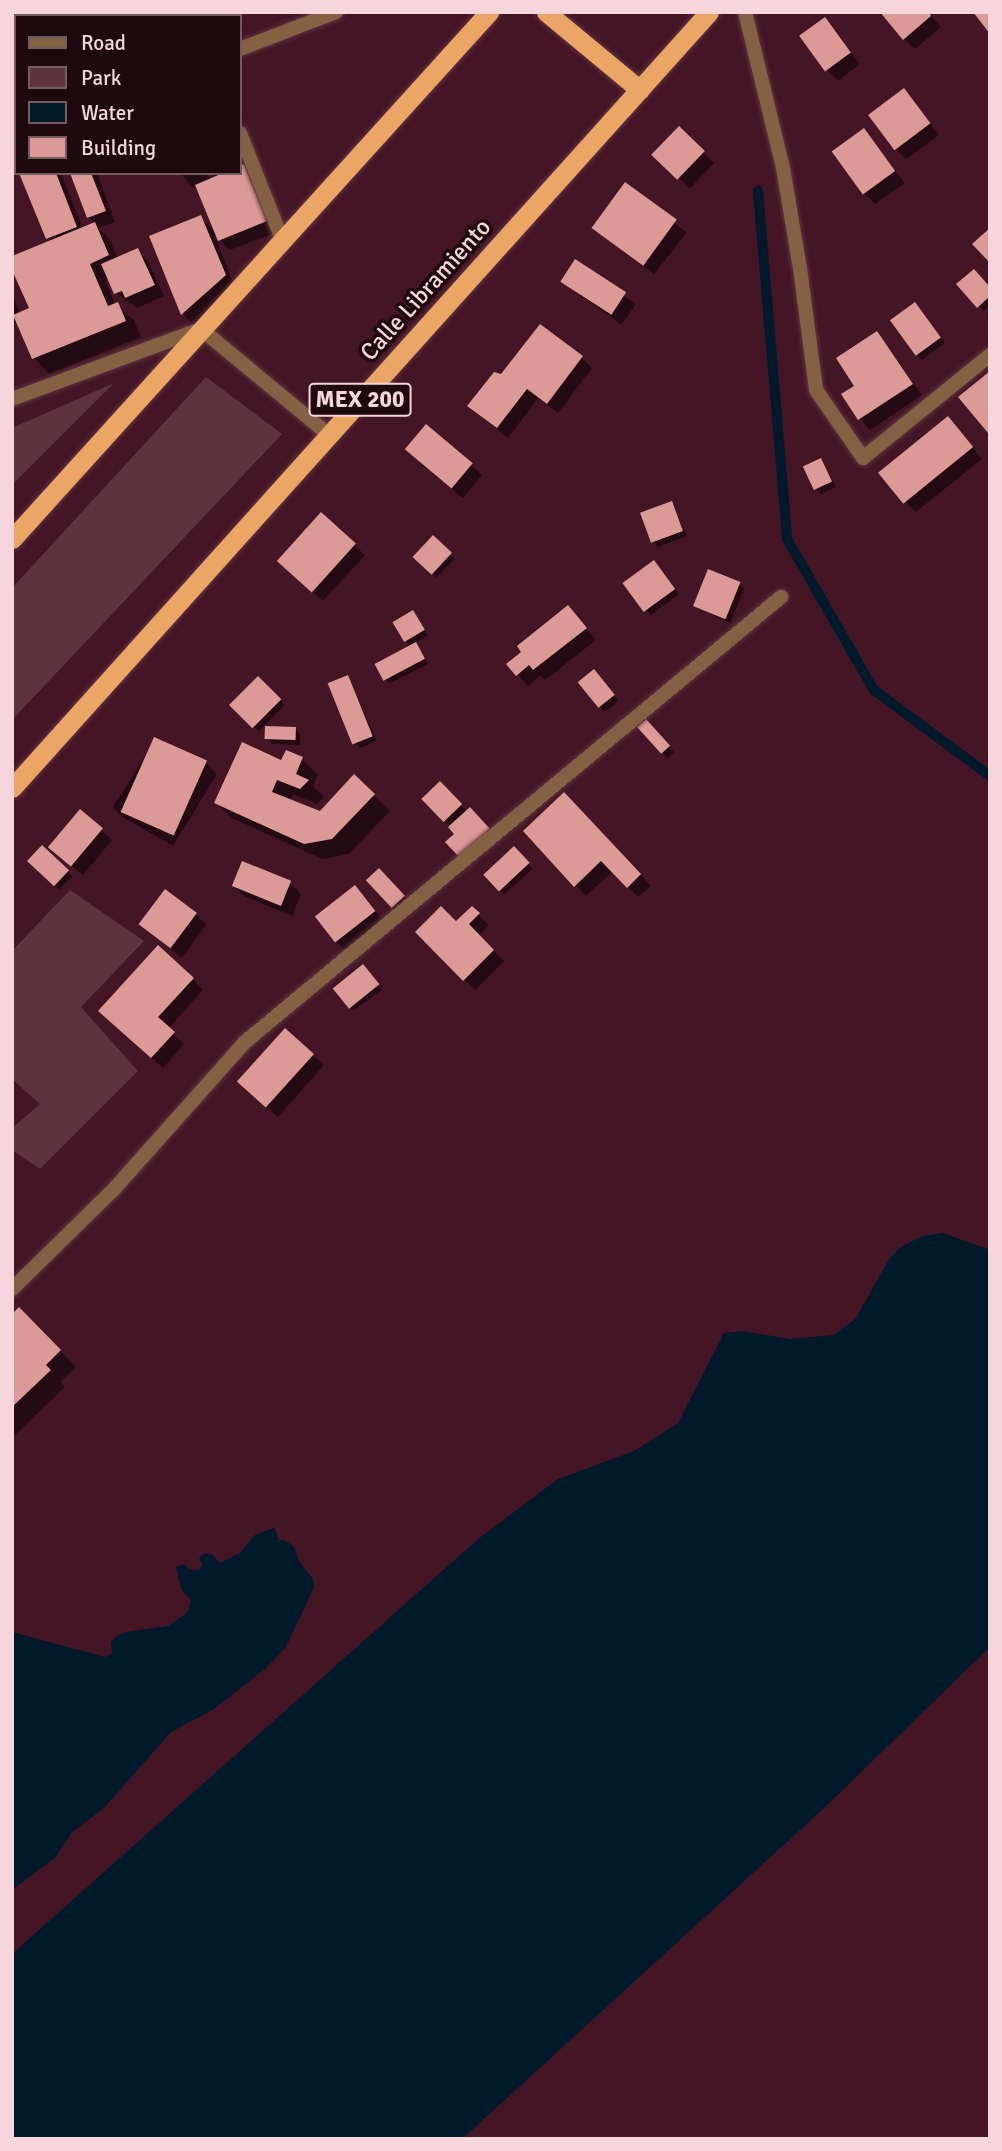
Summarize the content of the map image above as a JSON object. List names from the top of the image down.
{
  "streets": {
    "highway": ["Calle Libramiento", "MEX 200"]
  },
  "legend": [
    "Road",
    "Park",
    "Water",
    "Building"
  ]
}
